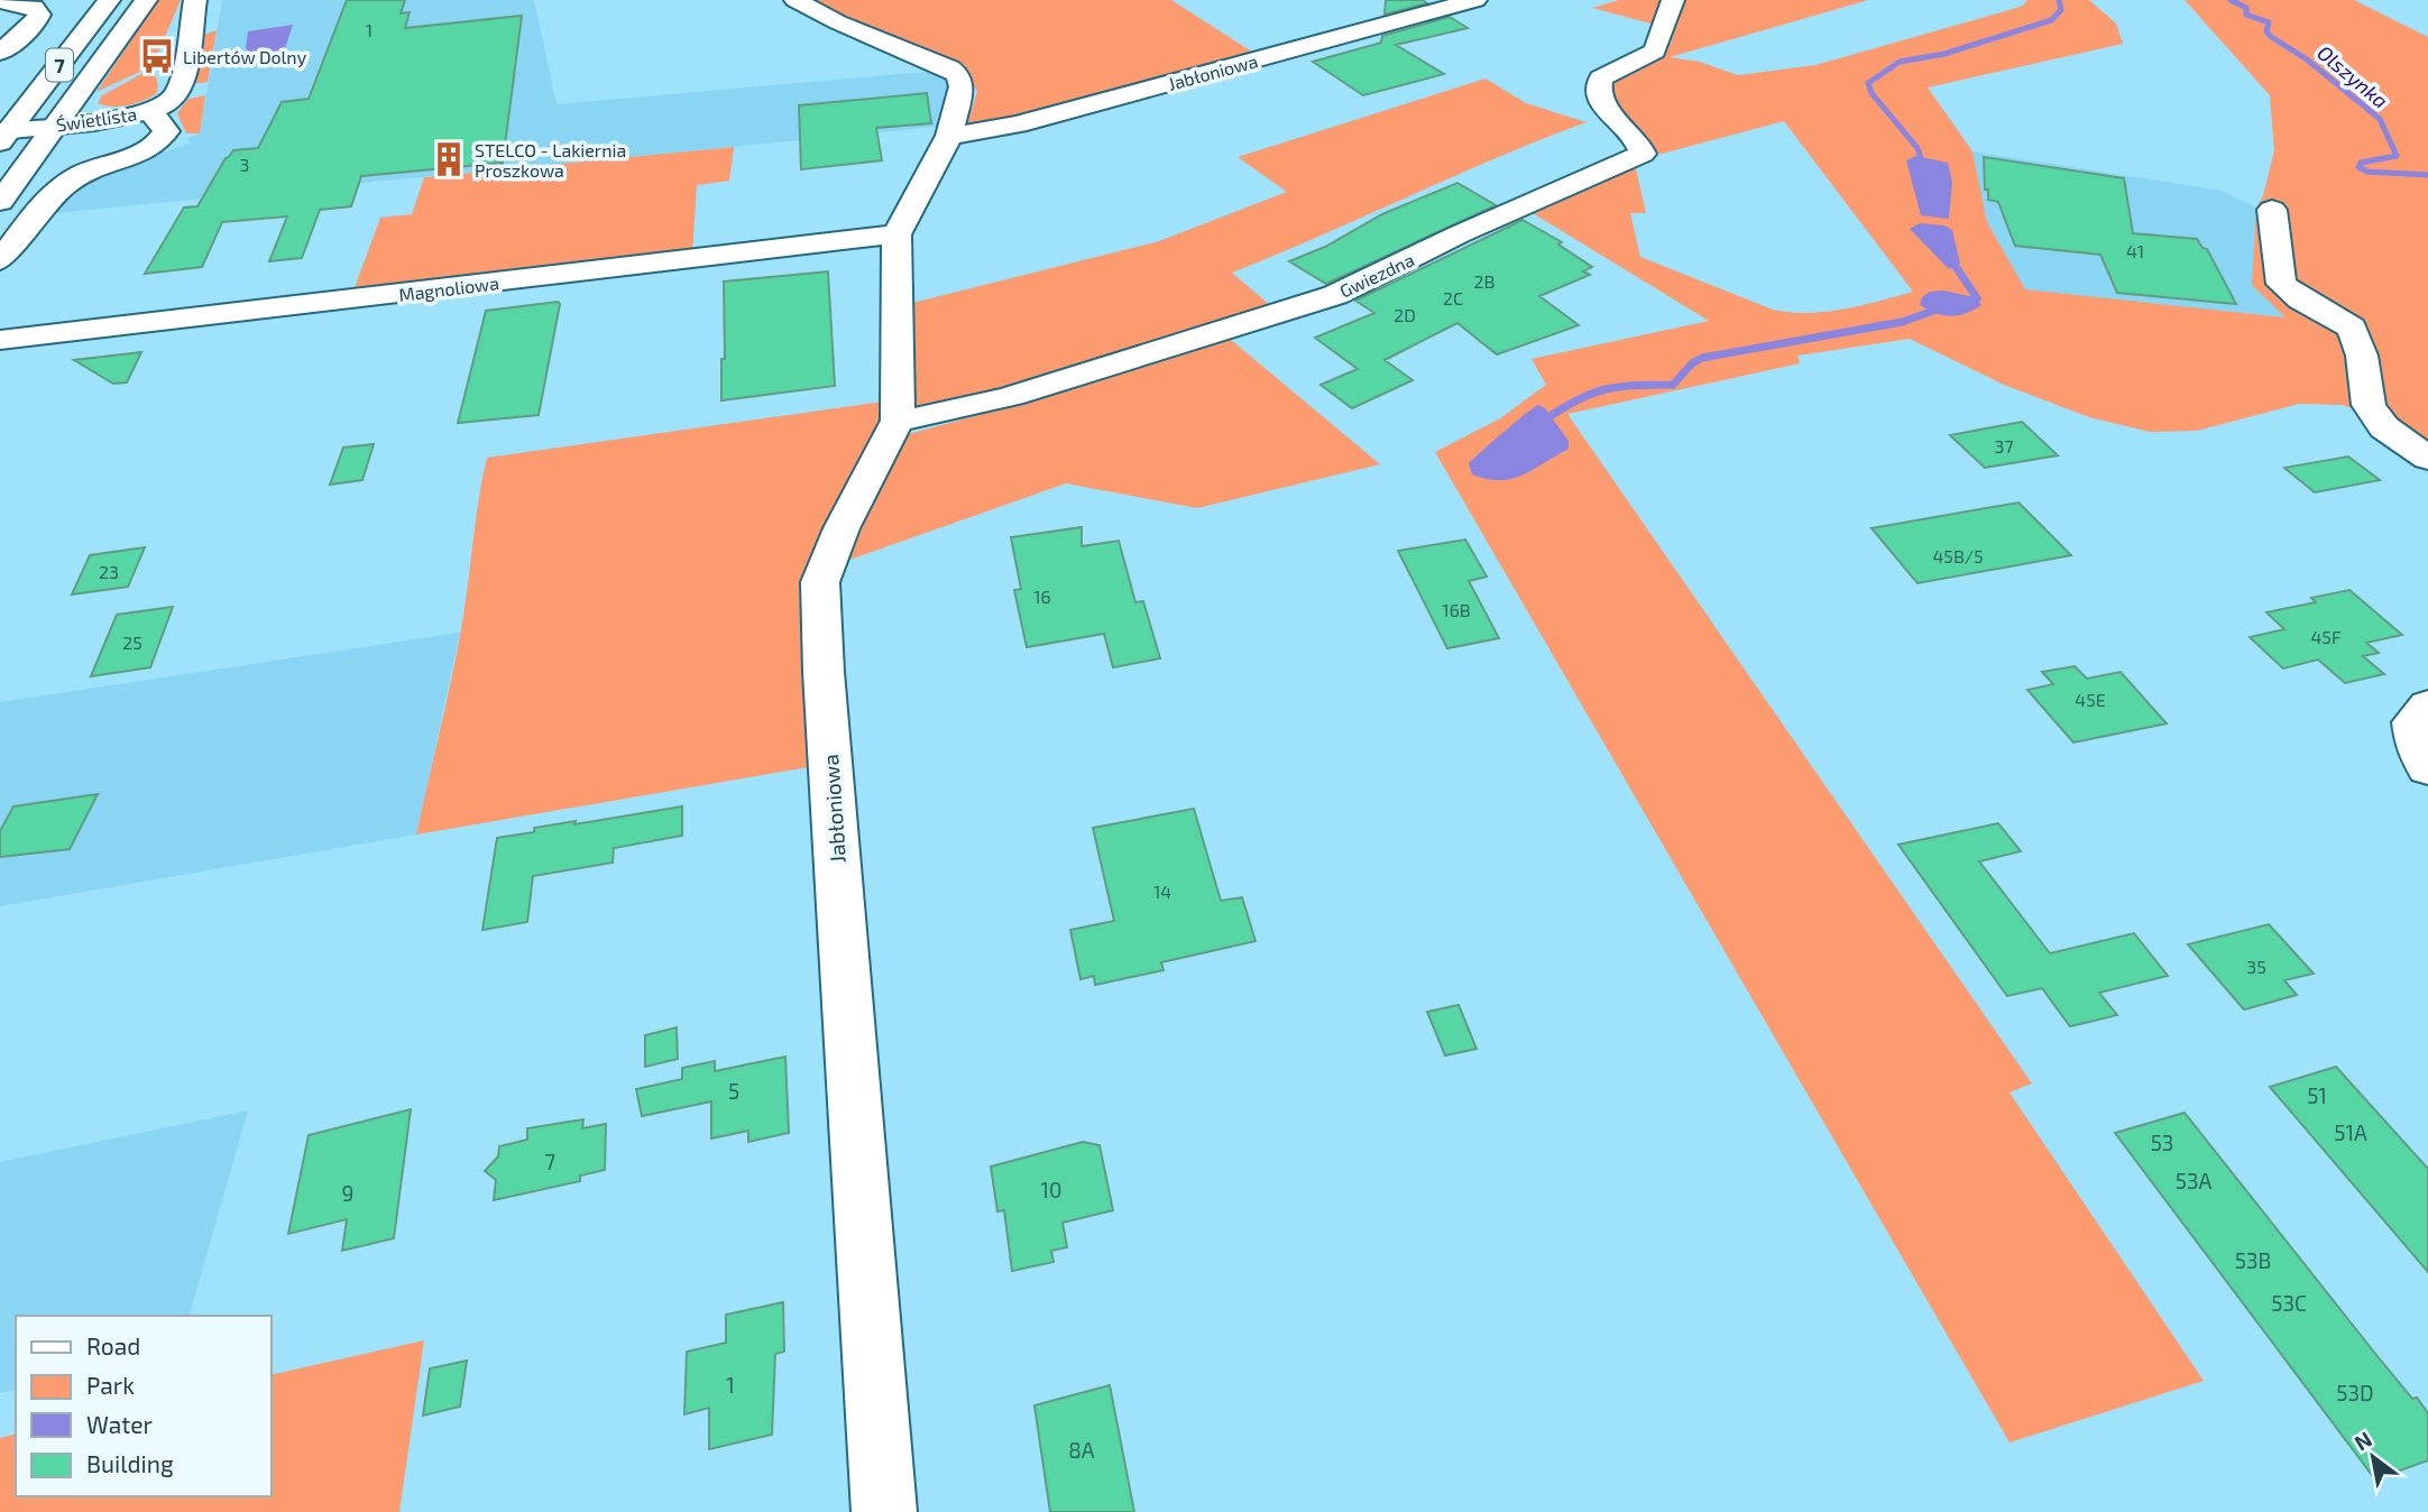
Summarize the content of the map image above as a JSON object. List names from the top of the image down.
{
  "streets": {
    "main road": [
      "7",
      "Jabłoniowa",
      "Świetlista",
      "Gwiezdna",
      "Magnoliowa"
    ]
  },
  "crossings": [
    ["7", "Świetlista"],
    ["Jabłoniowa", "Gwiezdna"],
    ["Jabłoniowa", "Magnoliowa"]
  ],
  "water": ["Olszynka"],
  "places": {
    "bus stop": ["Libertów Dolny"],
    "building": ["STELCO - Lakiernia Proszkowa"]
  },
  "house_numbers": [
    "1",
    "3",
    "41",
    "2B",
    "2C",
    "2D",
    "37",
    "45B/5",
    "23",
    "16",
    "16B",
    "45F",
    "25",
    "45E",
    "14",
    "35",
    "5",
    "51",
    "51A",
    "53",
    "7",
    "53A",
    "10",
    "9",
    "53B",
    "53C",
    "1",
    "53D",
    "8A"
  ],
  "legend": [
    "Road",
    "Park",
    "Water",
    "Building"
  ],
  "north": "top left"
}
